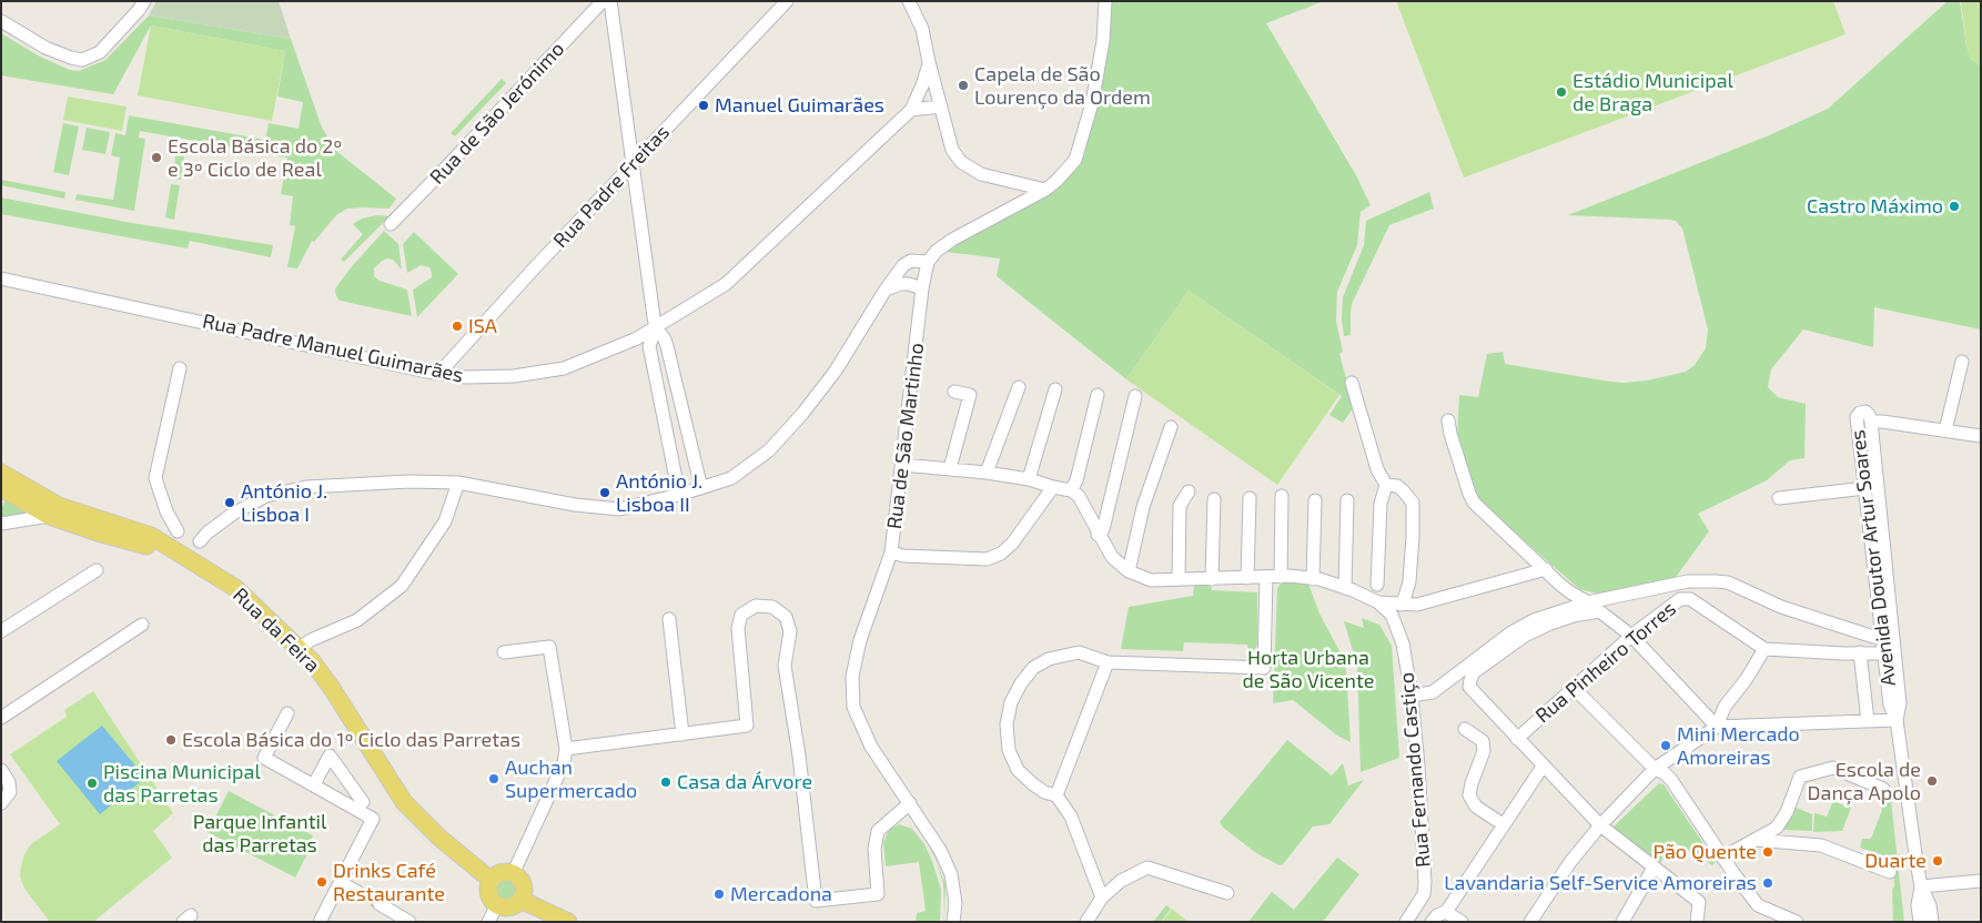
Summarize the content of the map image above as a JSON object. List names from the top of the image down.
{
  "streets": {
    "main road": ["Rua da Feira"],
    "street": [
      "Rua de São Jerónimo",
      "Rua Padre Freitas",
      "Rua Padre Manuel Guimarães",
      "Rua de São Martinho",
      "Avenida Doutor Artur Soares",
      "Rua Pinheiro Torres",
      "Rua Fernando Castiço"
    ]
  },
  "crossings": [
    ["Rua Padre Freitas", "Rua Padre Manuel Guimarães"]
  ],
  "parks": ["Horta Urbana de São Vicente", "Parque Infantil das Parretas"],
  "places": [
    "Capela de São Lourenço da Ordem",
    "Estádio Municipal de Braga",
    "Manuel Guimarães",
    "Escola Básica do 2º e 3º Ciclo de Real",
    "Castro Máximo",
    "ISA",
    "António J. Lisboa II",
    "António J. Lisboa I",
    "Escola Básica do 1º Ciclo das Parretas",
    "Mini Mercado Amoreiras",
    "Auchan Supermercado",
    "Escola de Dança Apolo",
    "Casa da Árvore",
    "Piscina Municipal das Parretas",
    "Pão Quente",
    "Duarte",
    "Drinks Café Restaurante",
    "Lavandaria Self-Service Amoreiras",
    "Mercadona"
  ]
}
